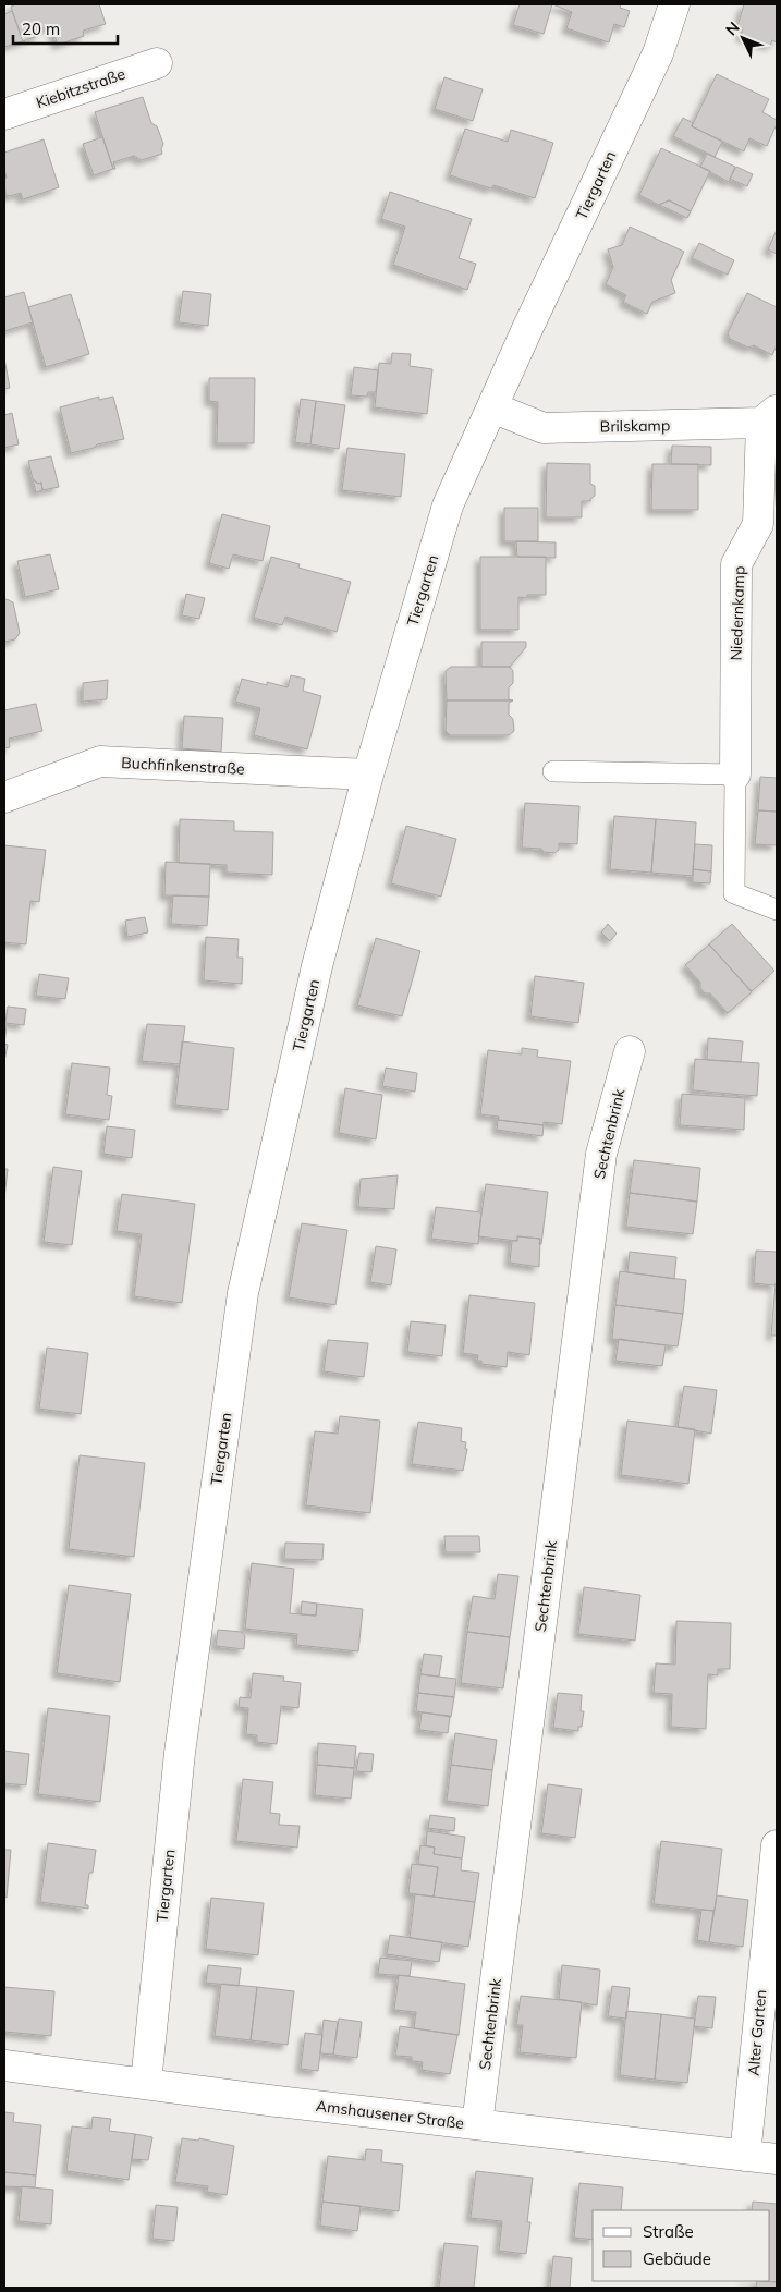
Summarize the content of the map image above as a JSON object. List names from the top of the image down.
{
  "streets": {
    "street": [
      "Kiebitzstraße",
      "Tiergarten",
      "Brilskamp",
      "Niedernkamp",
      "Buchfinkenstraße",
      "Sechtenbrink",
      "Alter Garten",
      "Amshausener Straße"
    ]
  },
  "crossings": [
    ["Tiergarten", "Brilskamp"],
    ["Tiergarten", "Buchfinkenstraße"],
    ["Tiergarten", "Amshausener Straße"],
    ["Brilskamp", "Niedernkamp"],
    ["Sechtenbrink", "Amshausener Straße"],
    ["Alter Garten", "Amshausener Straße"]
  ],
  "legend": ["Straße", "Gebäude"],
  "scale_bar": "20 m",
  "north": "top left"
}
